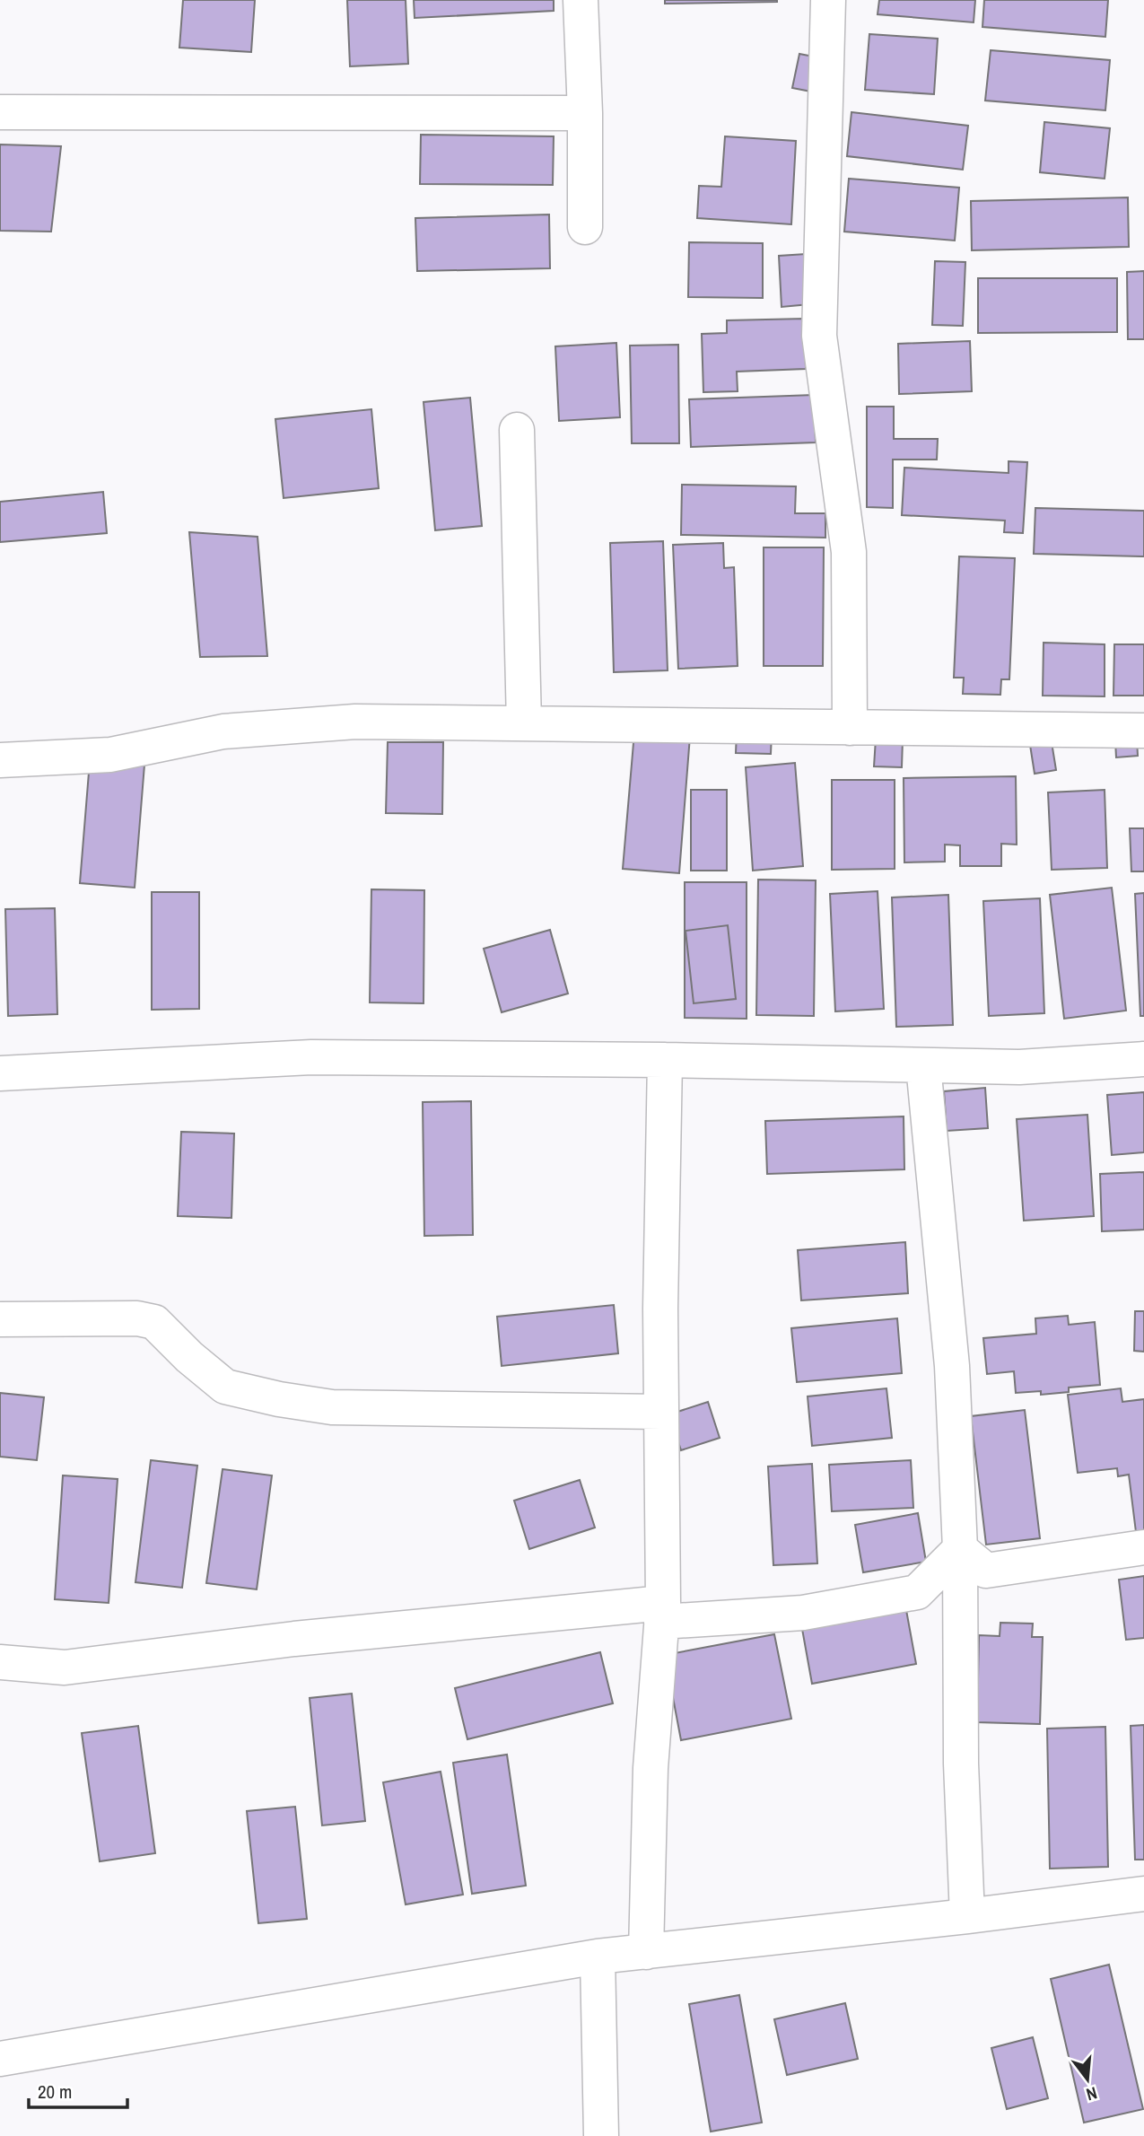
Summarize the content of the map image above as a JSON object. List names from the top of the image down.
{
  "scale_bar": "20 m",
  "north": "bottom"
}
